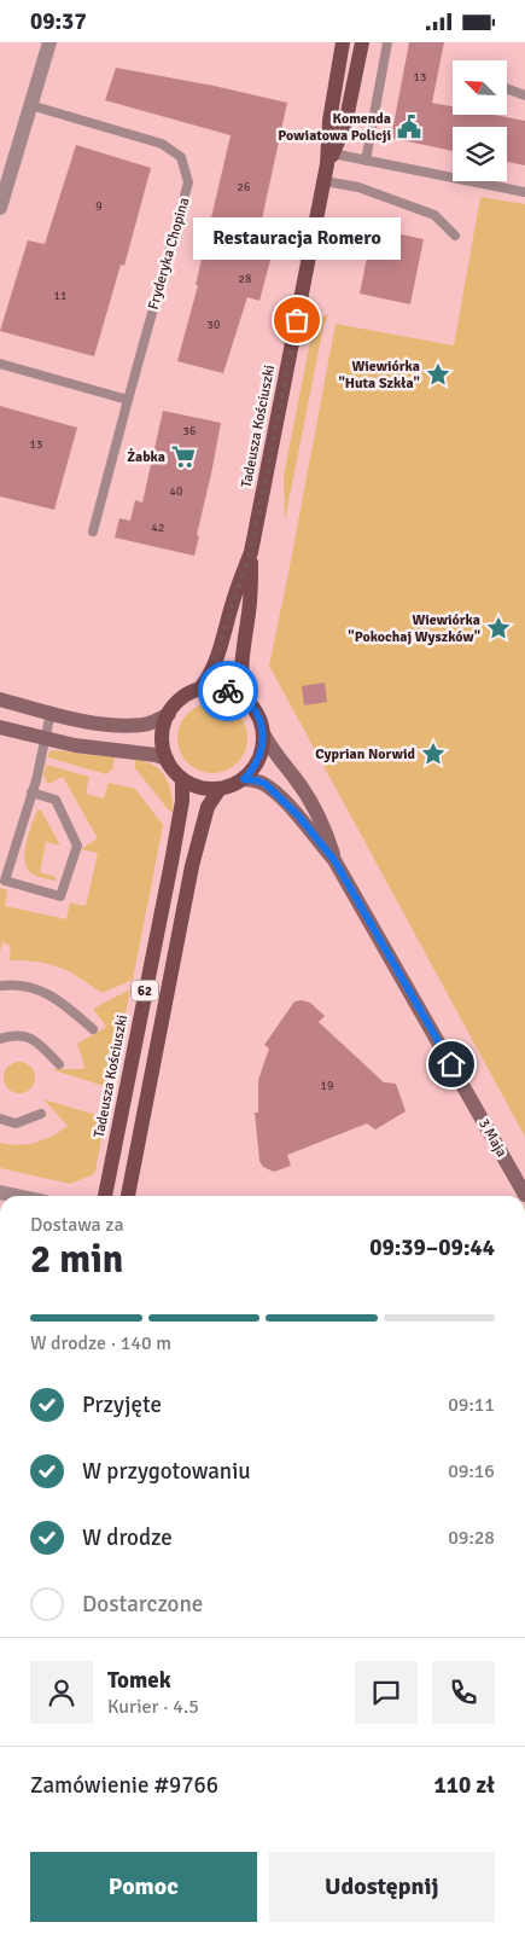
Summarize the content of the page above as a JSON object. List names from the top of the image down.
{
  "streets": {
    "main road": ["Tadeusza Kościuszki", "62"],
    "street": ["3 Maja"],
    "lane": ["Fryderyka Chopina"]
  },
  "crossings": [
    ["Tadeusza Kościuszki", "62"],
    ["Tadeusza Kościuszki", "3 Maja"],
    ["62", "3 Maja"]
  ],
  "places": {
    "public building": ["Komenda Powiatowa Policji"],
    "other": ["Restauracja Romero"],
    "place": ["Wiewiórka \"Huta Szkła\"", "Wiewiórka \"Pokochaj Wyszków\"", "Cyprian Norwid"],
    "supermarket": ["Żabka"]
  },
  "house_numbers": [
    "13",
    "26",
    "9",
    "28",
    "11",
    "30",
    "36",
    "13",
    "40",
    "42",
    "19"
  ],
  "north": "top left",
  "page": {
    "status": "09:37",
    "bubble": "Restauracja Romero",
    "heading": ["2 min", "Dostawa za", "09:39–09:44"],
    "panel": [
      "Tomek",
      "Kurier · 4.5",
      "Zamówienie #9766",
      "110 zł"
    ],
    "bar": "W drodze · 140 m",
    "list": [
      ["Przyjęte", "09:11"],
      ["W przygotowaniu", "09:16"],
      ["W drodze", "09:28"],
      "Dostarczone"
    ],
    "buttons": ["Pomoc", "Udostępnij"]
  }
}
